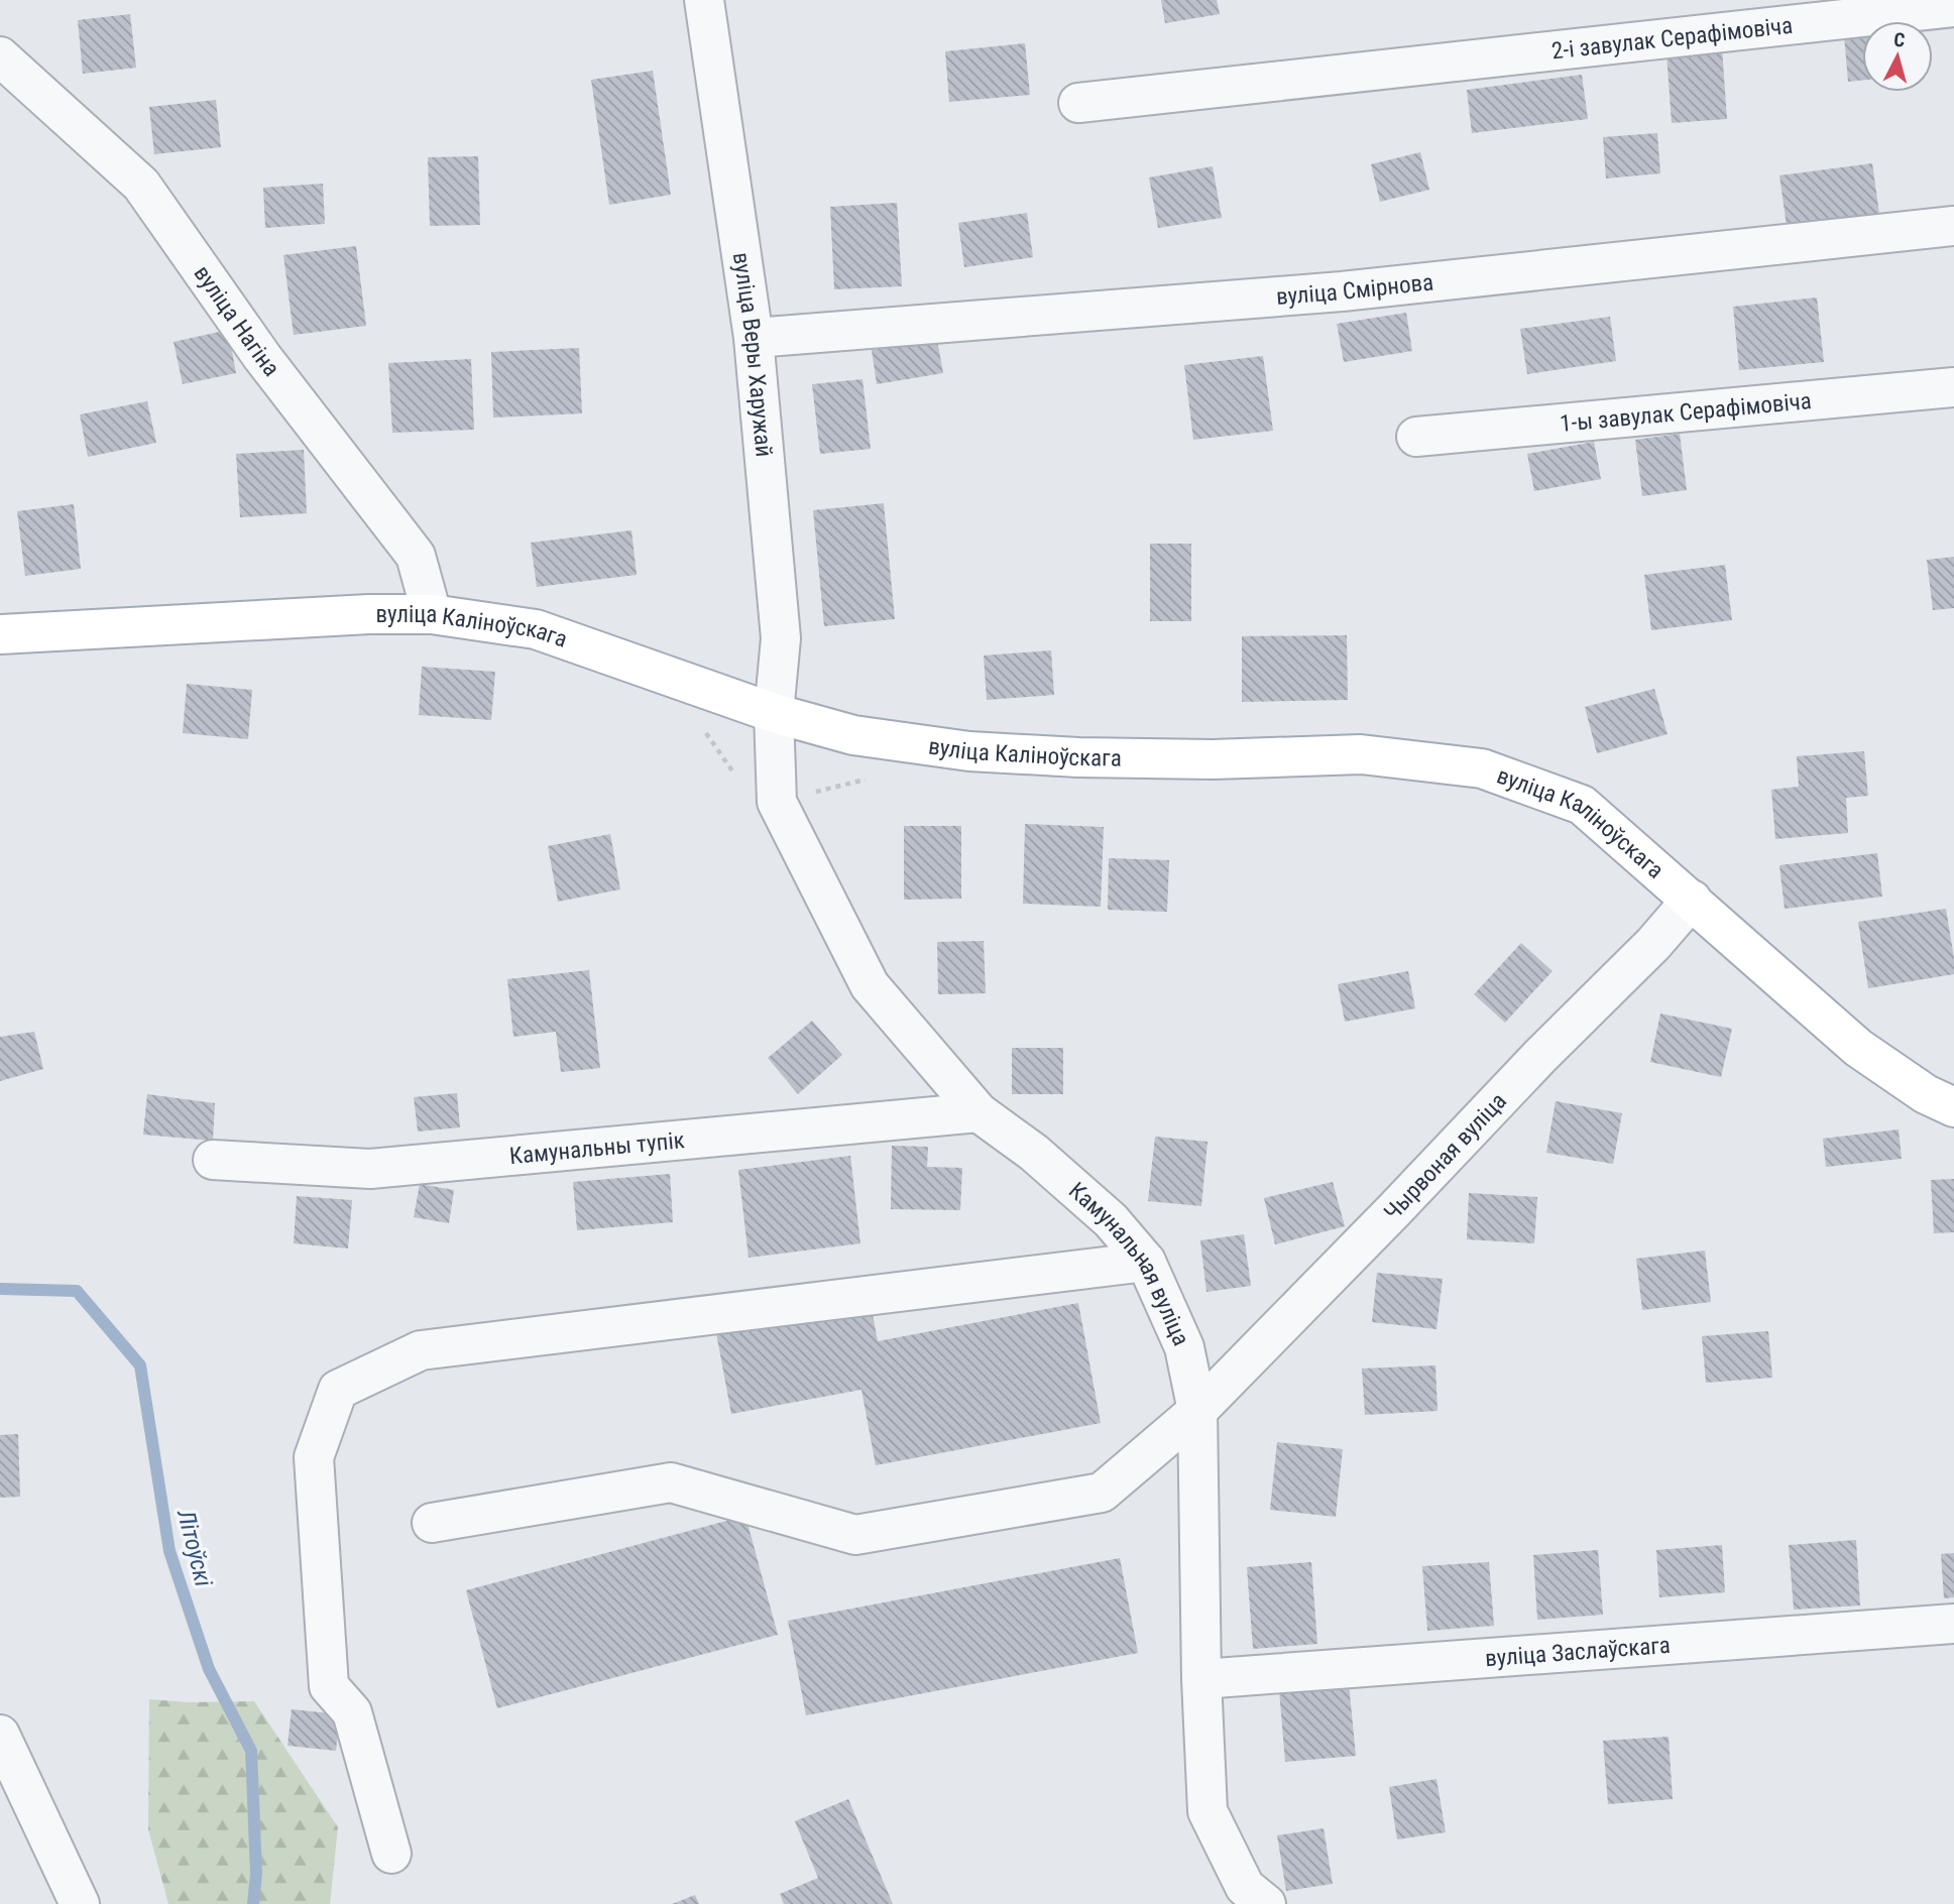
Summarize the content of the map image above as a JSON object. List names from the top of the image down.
{
  "streets": {
    "main road": ["вуліца Каліноўскага"],
    "street": [
      "2-і завулак Серафімовіча",
      "вуліца Смірнова",
      "вуліца Нагіна",
      "вуліца Веры Харужай",
      "1-ы завулак Серафімовіча",
      "Камунальны тупік",
      "Чырвоная вуліца",
      "Камунальная вуліца",
      "вуліца Заслаўскага"
    ]
  },
  "crossings": [
    ["вуліца Смірнова", "вуліца Веры Харужай"],
    ["вуліца Нагіна", "вуліца Каліноўскага"],
    ["вуліца Веры Харужай", "вуліца Каліноўскага"],
    ["вуліца Веры Харужай", "Камунальная вуліца"],
    ["вуліца Каліноўскага", "Чырвоная вуліца"],
    ["вуліца Каліноўскага", "Камунальная вуліца"],
    ["Камунальны тупік", "Камунальная вуліца"],
    ["Чырвоная вуліца", "Камунальная вуліца"],
    ["Камунальная вуліца", "вуліца Заслаўскага"]
  ],
  "water": ["Літоўскі"],
  "north": "top"
}
